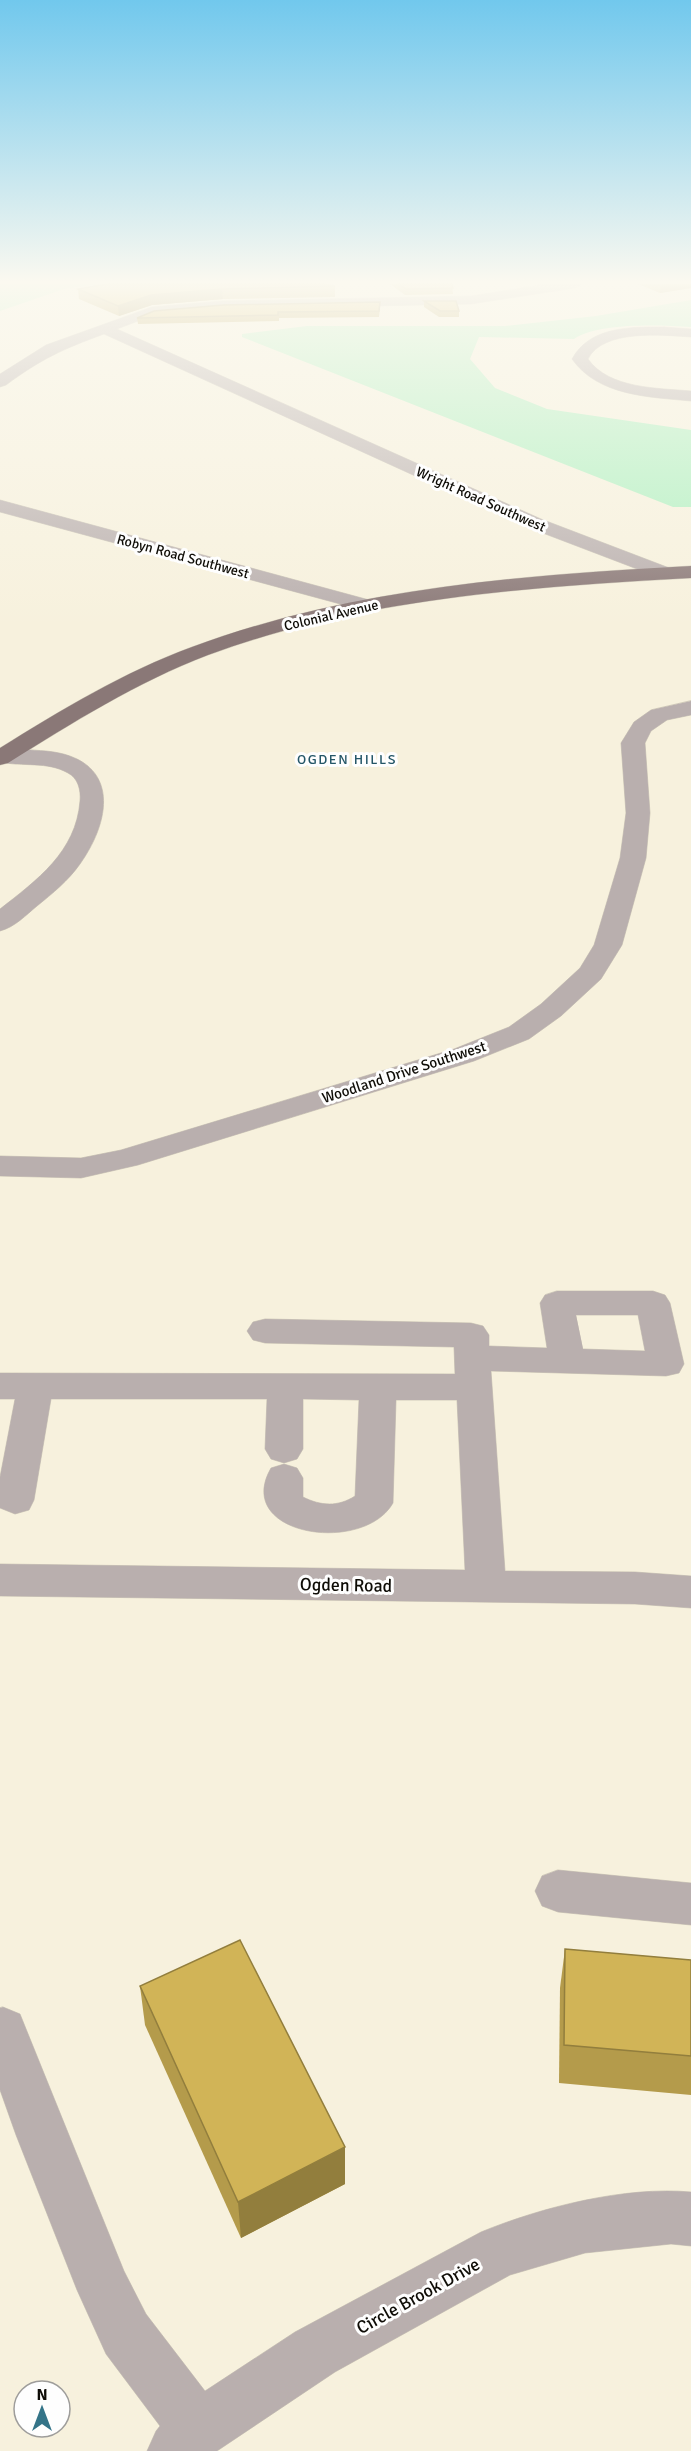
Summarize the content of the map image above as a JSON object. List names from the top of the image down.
{
  "streets": {
    "main road": ["Colonial Avenue"],
    "street": [
      "Wright Road Southwest",
      "Robyn Road Southwest",
      "Woodland Drive Southwest",
      "Ogden Road",
      "Circle Brook Drive"
    ]
  },
  "crossings": [
    ["Wright Road Southwest", "Colonial Avenue"],
    ["Robyn Road Southwest", "Colonial Avenue"]
  ],
  "districts": ["OGDEN HILLS"],
  "north": "top"
}
